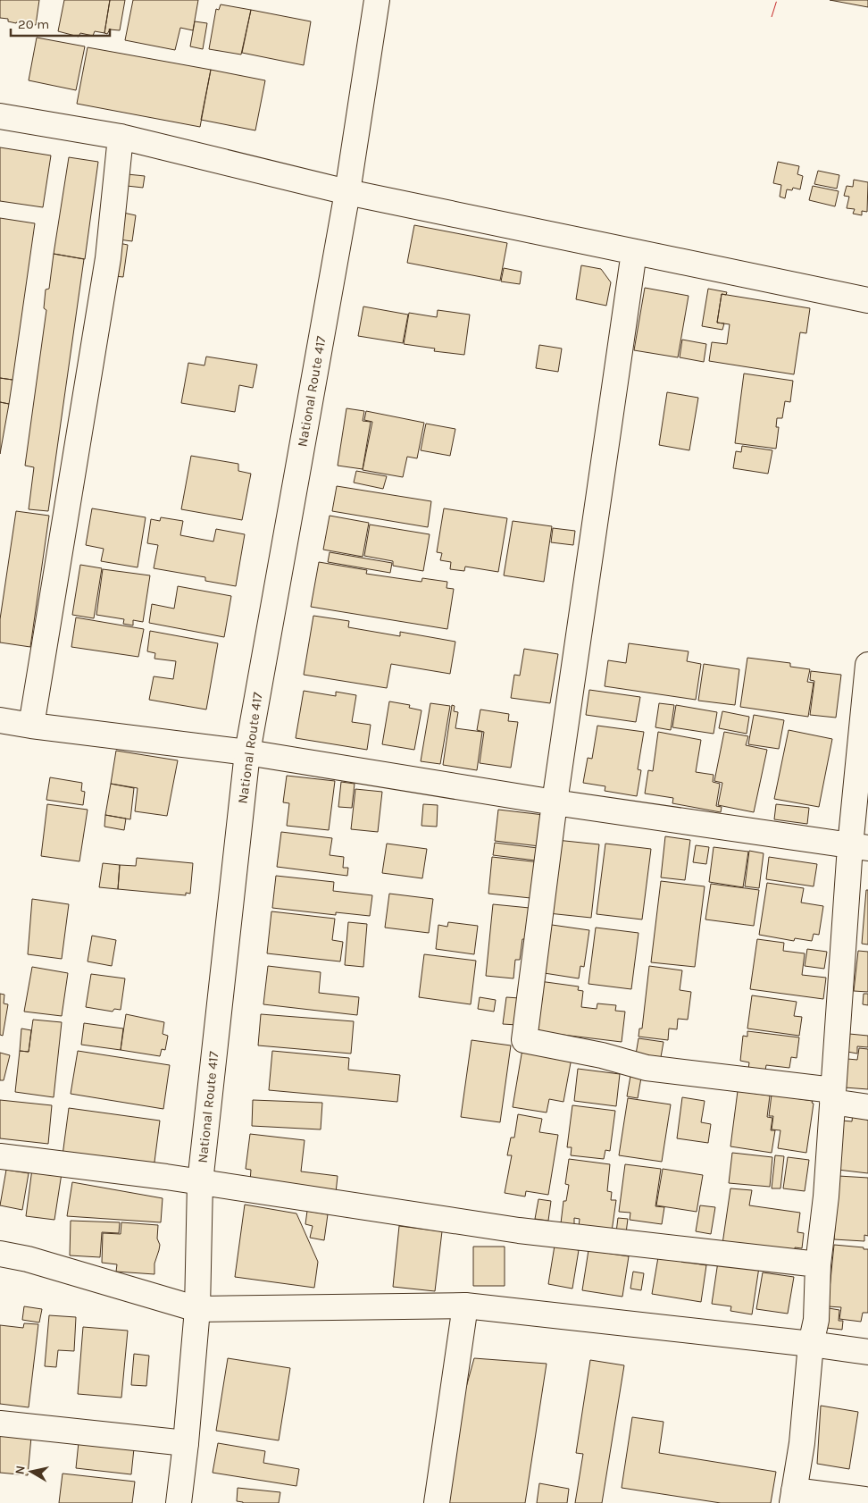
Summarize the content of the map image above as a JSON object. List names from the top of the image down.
{
  "streets": {
    "main road": ["National Route 417"]
  },
  "scale_bar": "20 m",
  "north": "left"
}
